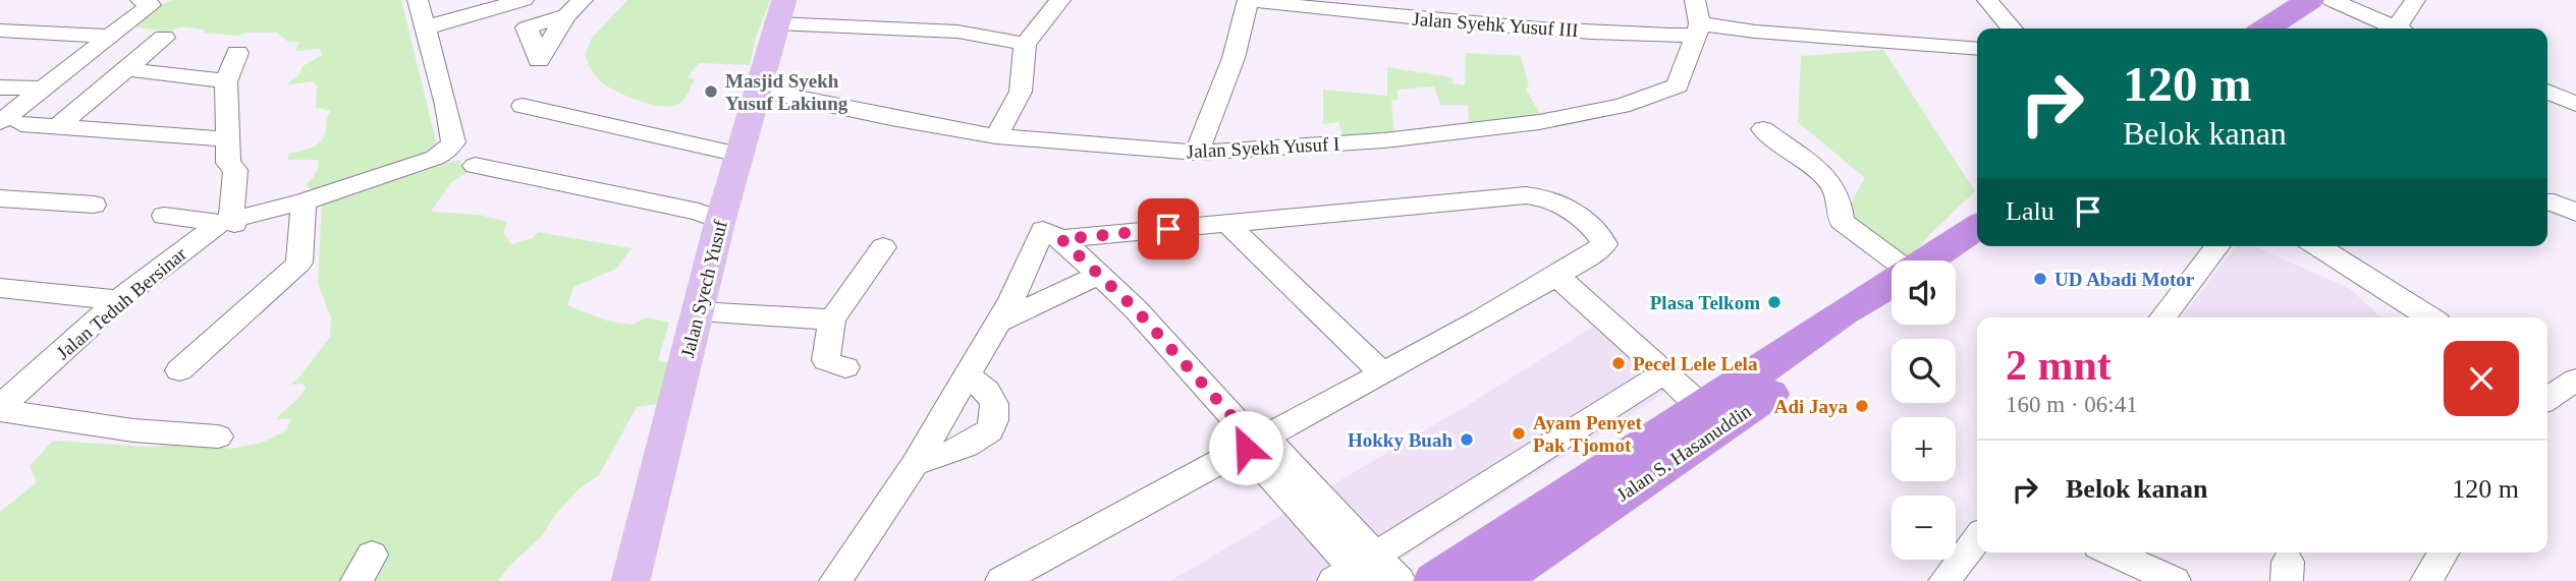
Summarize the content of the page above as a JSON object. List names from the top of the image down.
{
  "streets": {
    "highway": ["Jalan S. Hasanuddin"],
    "main road": ["Jalan Syech Yusuf"],
    "street": ["Jalan Syehk Yusuf III", "Jalan Syekh Yusuf I", "Jalan Teduh Bersinar"]
  },
  "crossings": [
    ["Jalan Syehk Yusuf III", "Jalan Syekh Yusuf I"],
    ["Jalan Syekh Yusuf I", "Jalan Syech Yusuf"]
  ],
  "places": [
    "Masjid Syekh Yusuf Lakiung",
    "UD Abadi Motor",
    "Plasa Telkom",
    "Pecel Lele Lela",
    "Adi Jaya",
    "Ayam Penyet Pak Tjomot",
    "Hokky Buah"
  ],
  "page": {
    "turn": ["120 m", "Belok kanan"],
    "then": "Lalu",
    "map_buttons": ["+", "−"],
    "heading": ["2 mnt", "160 m · 06:41"],
    "list": [
      {
        "name": "Belok kanan",
        "value": "120 m"
      }
    ]
  }
}
